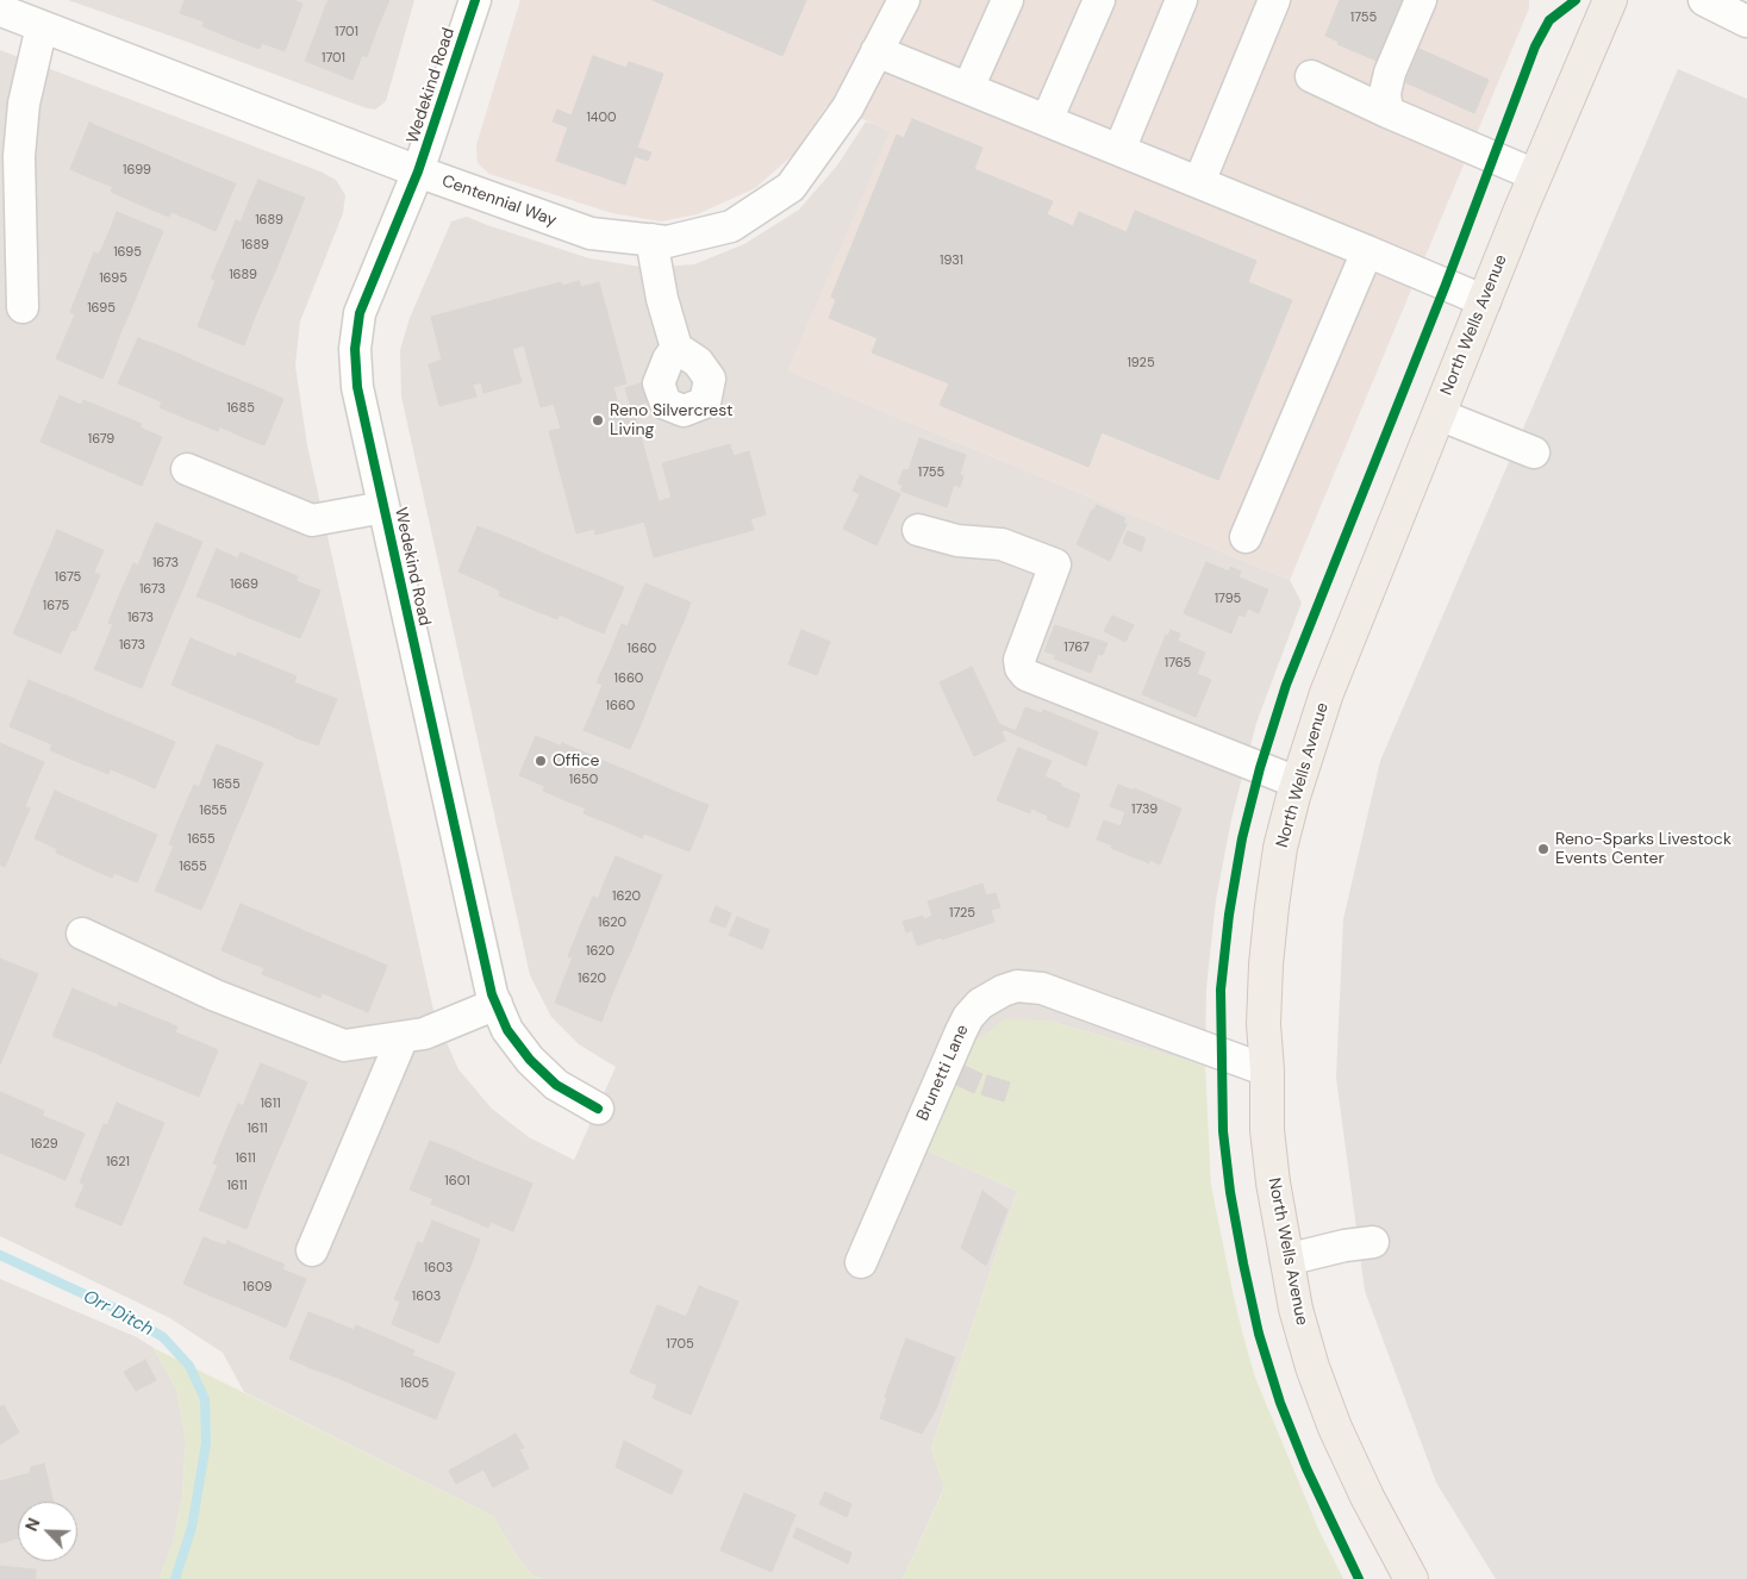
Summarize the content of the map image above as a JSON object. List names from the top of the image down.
{
  "streets": {
    "main road": ["North Wells Avenue"],
    "street": ["Wedekind Road", "Centennial Way", "Brunetti Lane"]
  },
  "crossings": [
    ["Wedekind Road", "Centennial Way"],
    ["North Wells Avenue", "Brunetti Lane"]
  ],
  "water": ["Orr Ditch"],
  "places": ["Reno Silvercrest Living", "Office", "Reno-Sparks Livestock Events Center"],
  "house_numbers": [
    "1755",
    "1701",
    "1701",
    "1400",
    "1699",
    "1689",
    "1689",
    "1695",
    "1931",
    "1689",
    "1695",
    "1695",
    "1925",
    "1685",
    "1679",
    "1755",
    "1673",
    "1675",
    "1669",
    "1673",
    "1795",
    "1675",
    "1673",
    "1673",
    "1767",
    "1660",
    "1765",
    "1660",
    "1660",
    "1650",
    "1655",
    "1739",
    "1655",
    "1655",
    "1655",
    "1620",
    "1725",
    "1620",
    "1620",
    "1620",
    "1611",
    "1611",
    "1629",
    "1611",
    "1621",
    "1601",
    "1611",
    "1603",
    "1609",
    "1603",
    "1705",
    "1605"
  ],
  "north": "top left"
}
